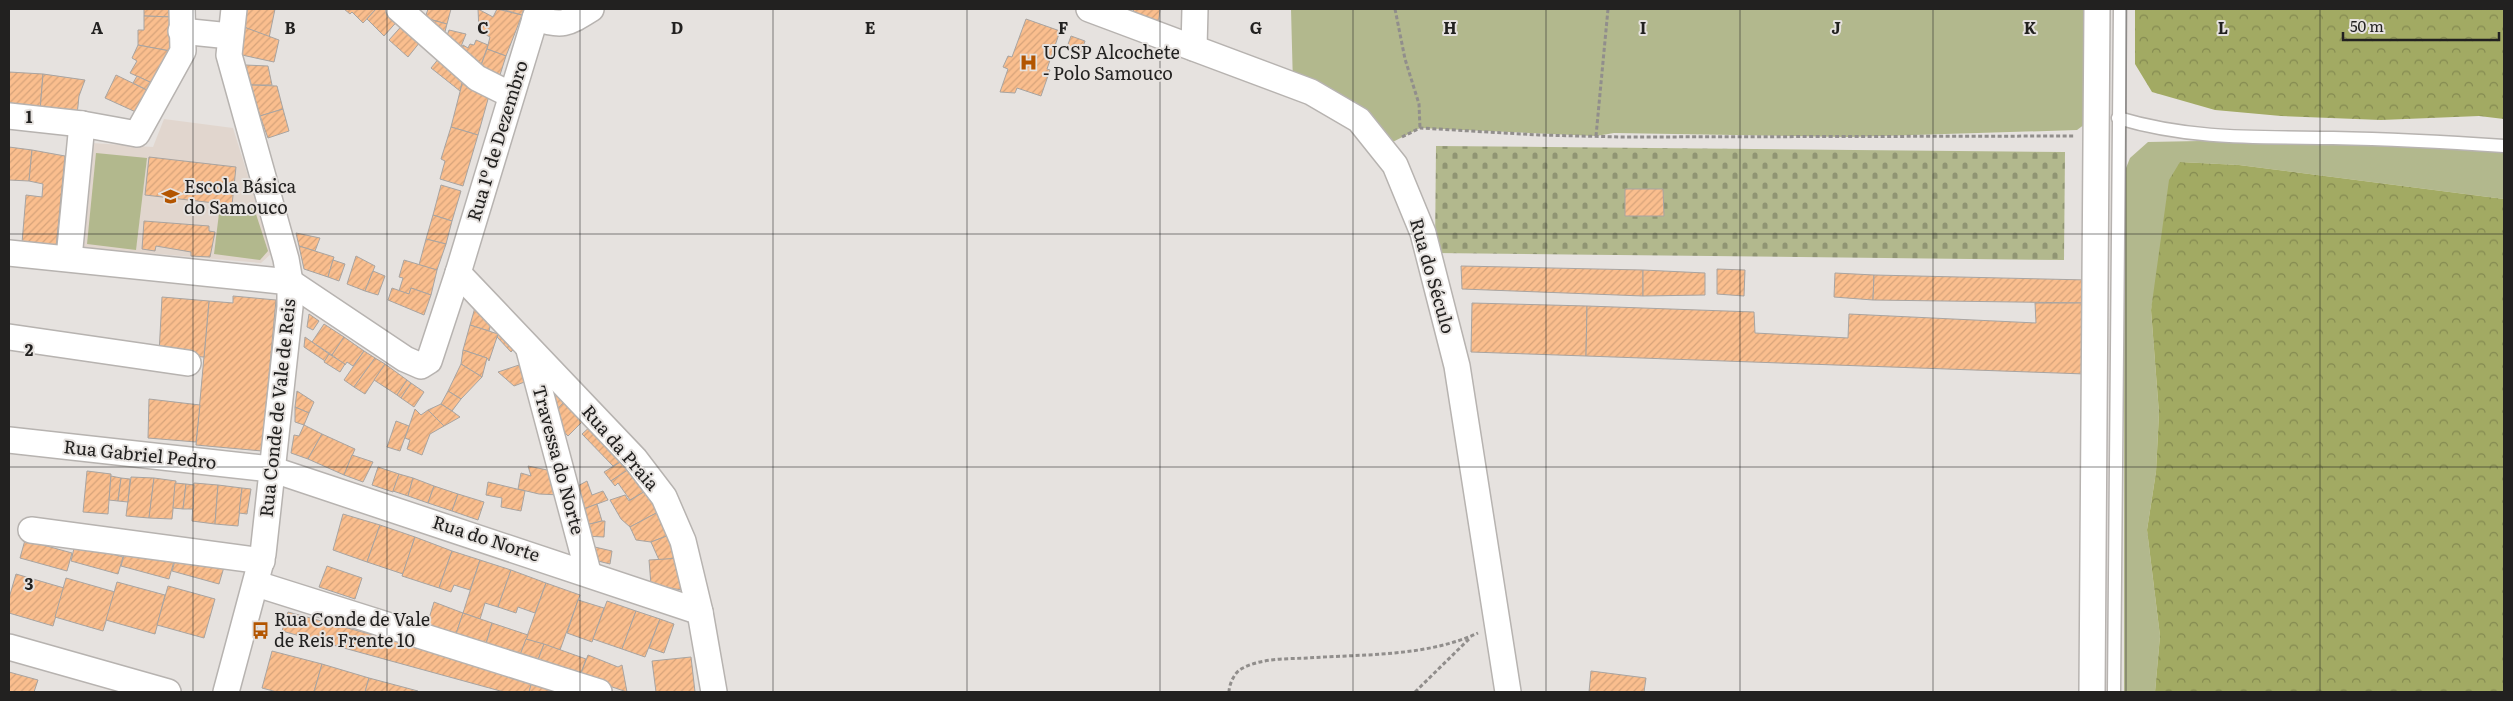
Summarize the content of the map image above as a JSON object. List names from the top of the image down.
{
  "streets": {
    "street": [
      "Rua 1º de Dezembro",
      "Rua do Século",
      "Rua Conde de Vale de Reis",
      "Rua da Praia",
      "Rua Gabriel Pedro",
      "Travessa do Norte",
      "Rua do Norte"
    ]
  },
  "crossings": [
    ["Rua 1º de Dezembro", "Rua Conde de Vale de Reis"],
    ["Rua 1º de Dezembro", "Rua da Praia"],
    ["Rua Conde de Vale de Reis", "Rua Gabriel Pedro"],
    ["Rua Conde de Vale de Reis", "Rua do Norte"],
    ["Rua da Praia", "Travessa do Norte"],
    ["Rua da Praia", "Rua do Norte"],
    ["Rua Gabriel Pedro", "Rua do Norte"],
    ["Travessa do Norte", "Rua do Norte"]
  ],
  "places": {
    "hospital": ["UCSP Alcochete - Polo Samouco"],
    "school or university": ["Escola Básica do Samouco"],
    "bus stop": ["Rua Conde de Vale de Reis Frente 10"]
  },
  "scale_bar": "50 m",
  "grid": {
    "columns": [
      "A",
      "B",
      "C",
      "D",
      "E",
      "F",
      "G",
      "H",
      "I",
      "J",
      "K",
      "L"
    ],
    "rows": ["1", "2", "3"]
  }
}
